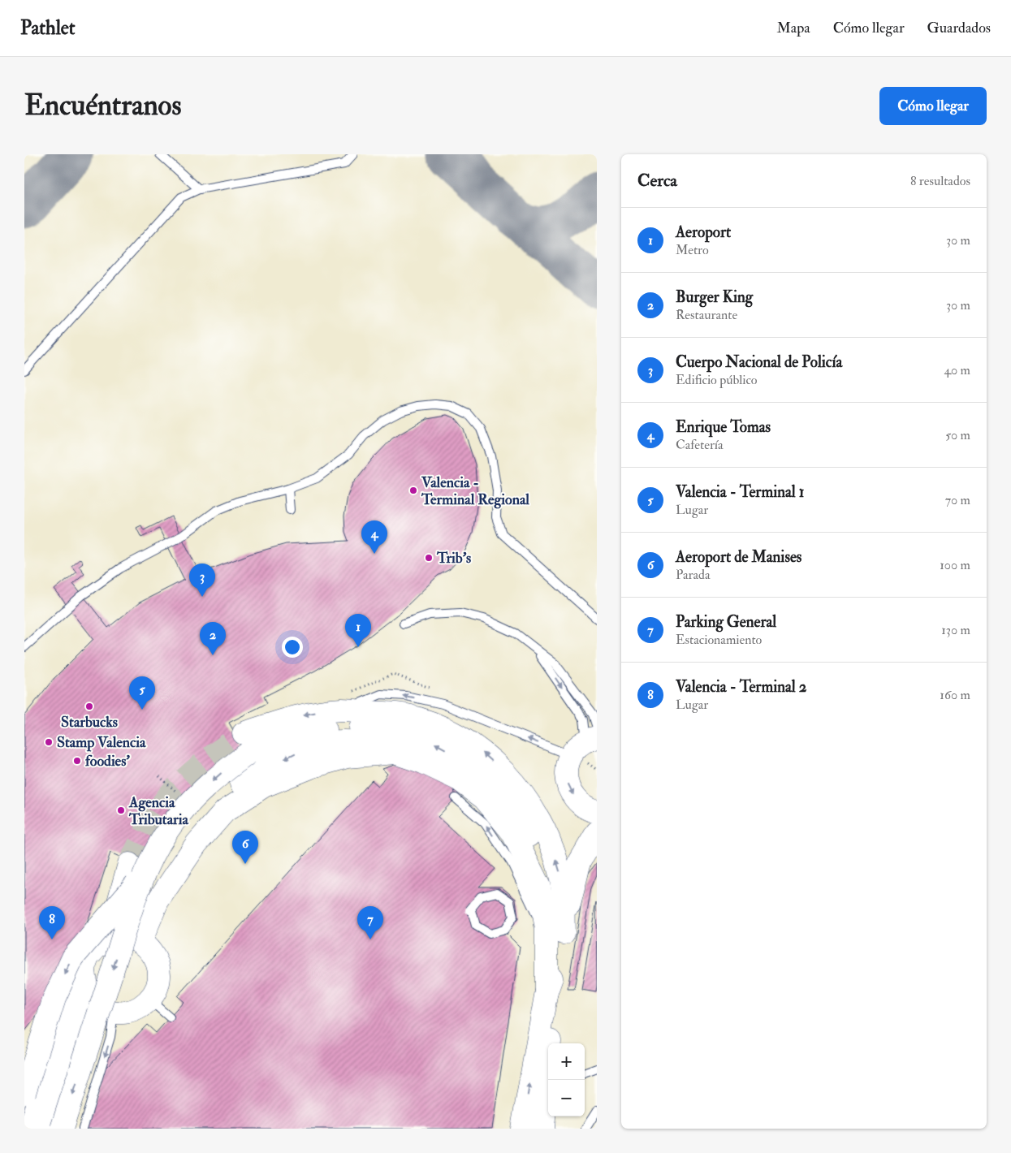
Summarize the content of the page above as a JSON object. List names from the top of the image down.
{
  "places": [
    "Valencia - Terminal Regional",
    "Trib's",
    "Starbucks",
    "Stamp Valencia",
    "foodies'",
    "Agencia Tributaria"
  ],
  "page": {
    "header": "Pathlet",
    "nav": ["Mapa", "Cómo llegar", "Guardados"],
    "buttons": "Cómo llegar",
    "title": "Encuéntranos",
    "heading": ["Cerca", "8 resultados"],
    "list": [
      {
        "mark": "1",
        "name": "Aeroport",
        "note": "Metro",
        "value": "30 m"
      },
      {
        "mark": "2",
        "name": "Burger King",
        "note": "Restaurante",
        "value": "30 m"
      },
      {
        "mark": "3",
        "name": "Cuerpo Nacional de Policía",
        "note": "Edificio público",
        "value": "40 m"
      },
      {
        "mark": "4",
        "name": "Enrique Tomas",
        "note": "Cafetería",
        "value": "50 m"
      },
      {
        "mark": "5",
        "name": "Valencia - Terminal 1",
        "note": "Lugar",
        "value": "70 m"
      },
      {
        "mark": "6",
        "name": "Aeroport de Manises",
        "note": "Parada",
        "value": "100 m"
      },
      {
        "mark": "7",
        "name": "Parking General",
        "note": "Estacionamiento",
        "value": "130 m"
      },
      {
        "mark": "8",
        "name": "Valencia - Terminal 2",
        "note": "Lugar",
        "value": "160 m"
      }
    ],
    "pins": [
      "4",
      "3",
      "1",
      "2",
      "5",
      "6",
      "7",
      "8"
    ],
    "map_buttons": ["+", "−"]
  }
}
